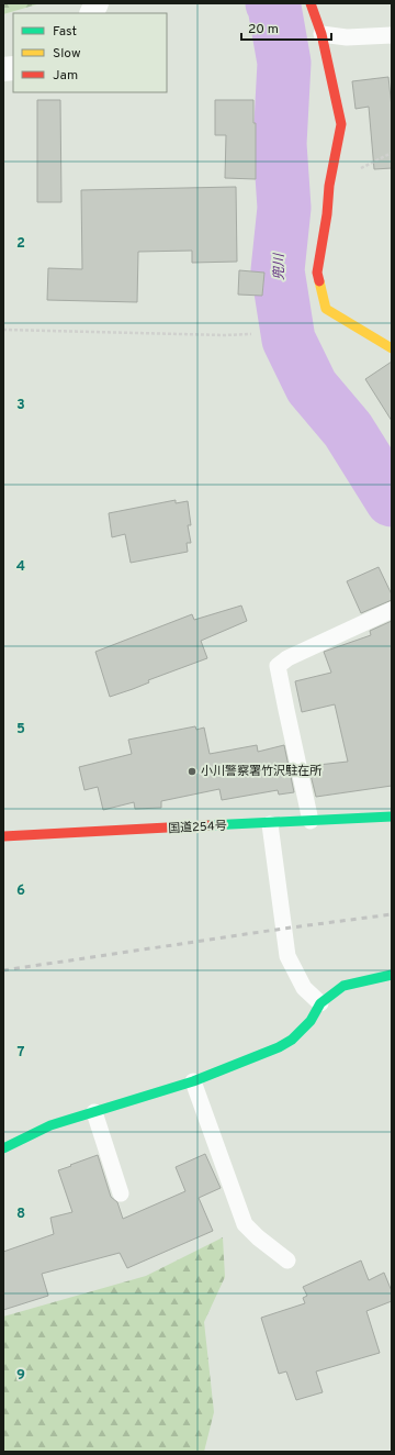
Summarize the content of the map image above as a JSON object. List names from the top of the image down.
{
  "streets": {
    "main road": ["国道254号"]
  },
  "water": ["兜川"],
  "places": ["小川警察署竹沢駐在所"],
  "legend": ["Fast", "Slow", "Jam"],
  "scale_bar": "20 m",
  "grid": {
    "rows": [
      "2",
      "3",
      "4",
      "5",
      "6",
      "7",
      "8",
      "9"
    ]
  }
}
